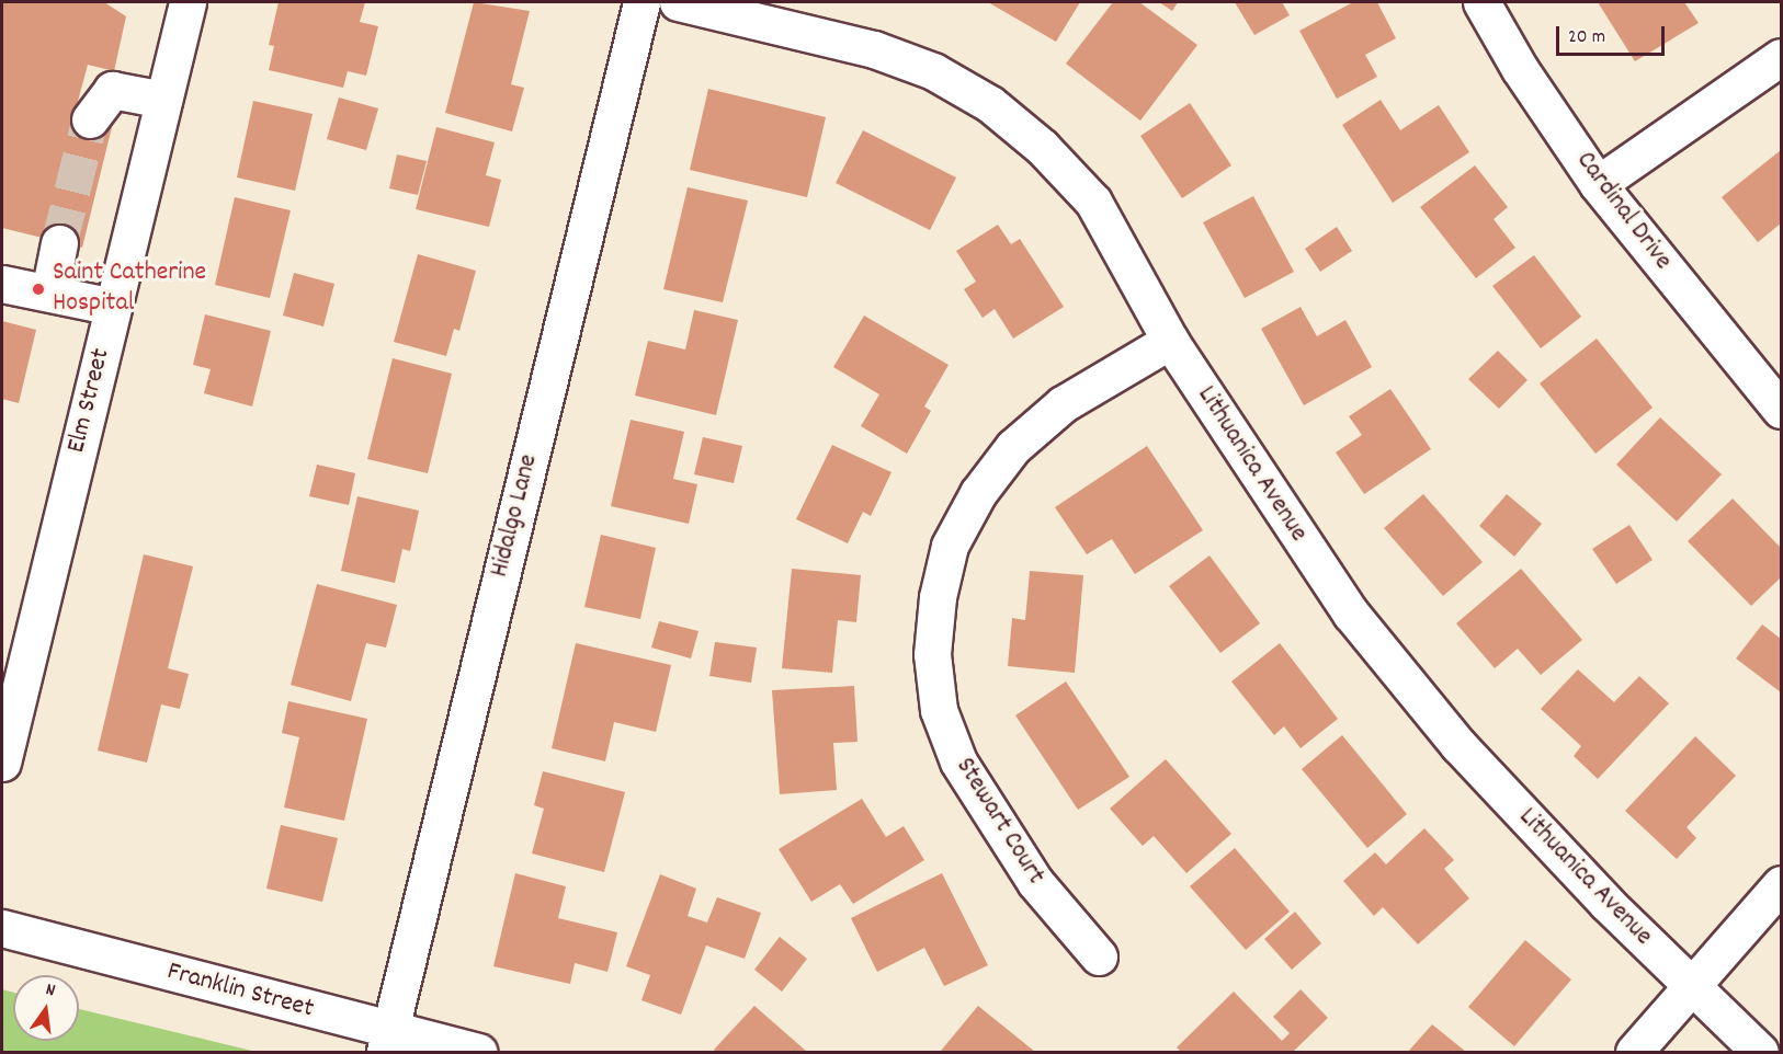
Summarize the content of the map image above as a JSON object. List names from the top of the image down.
{
  "streets": {
    "street": [
      "Cardinal Drive",
      "Elm Street",
      "Lithuanica Avenue",
      "Hidalgo Lane",
      "Stewart Court",
      "Franklin Street"
    ]
  },
  "crossings": [
    ["Lithuanica Avenue", "Stewart Court"],
    ["Hidalgo Lane", "Franklin Street"]
  ],
  "places": ["Saint Catherine Hospital"],
  "scale_bar": "20 m",
  "north": "top"
}
